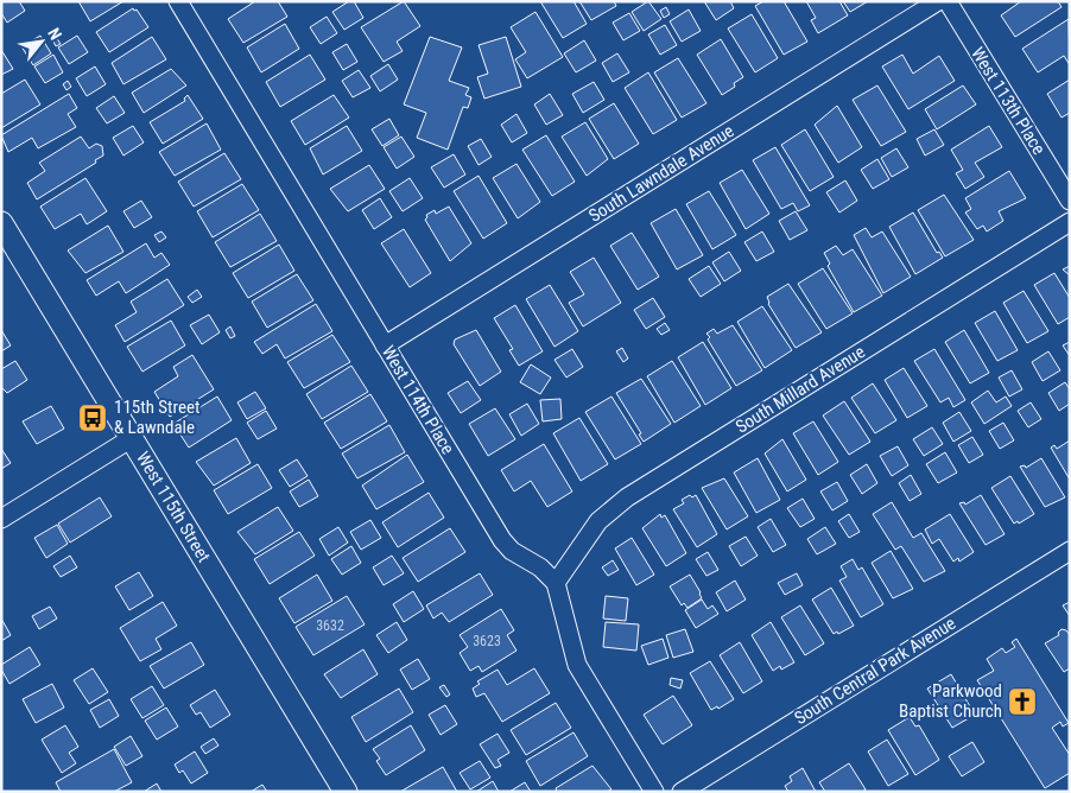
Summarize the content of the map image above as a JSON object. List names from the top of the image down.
{
  "streets": {
    "street": [
      "West 113th Place",
      "South Lawndale Avenue",
      "South Millard Avenue",
      "West 114th Place",
      "West 115th Street",
      "South Central Park Avenue"
    ]
  },
  "crossings": [
    ["South Lawndale Avenue", "West 114th Place"],
    ["South Millard Avenue", "West 114th Place"]
  ],
  "places": {
    "bus stop": ["115th Street & Lawndale"],
    "church": ["Parkwood Baptist Church"]
  },
  "house_numbers": ["3632", "3623"],
  "north": "top right"
}
